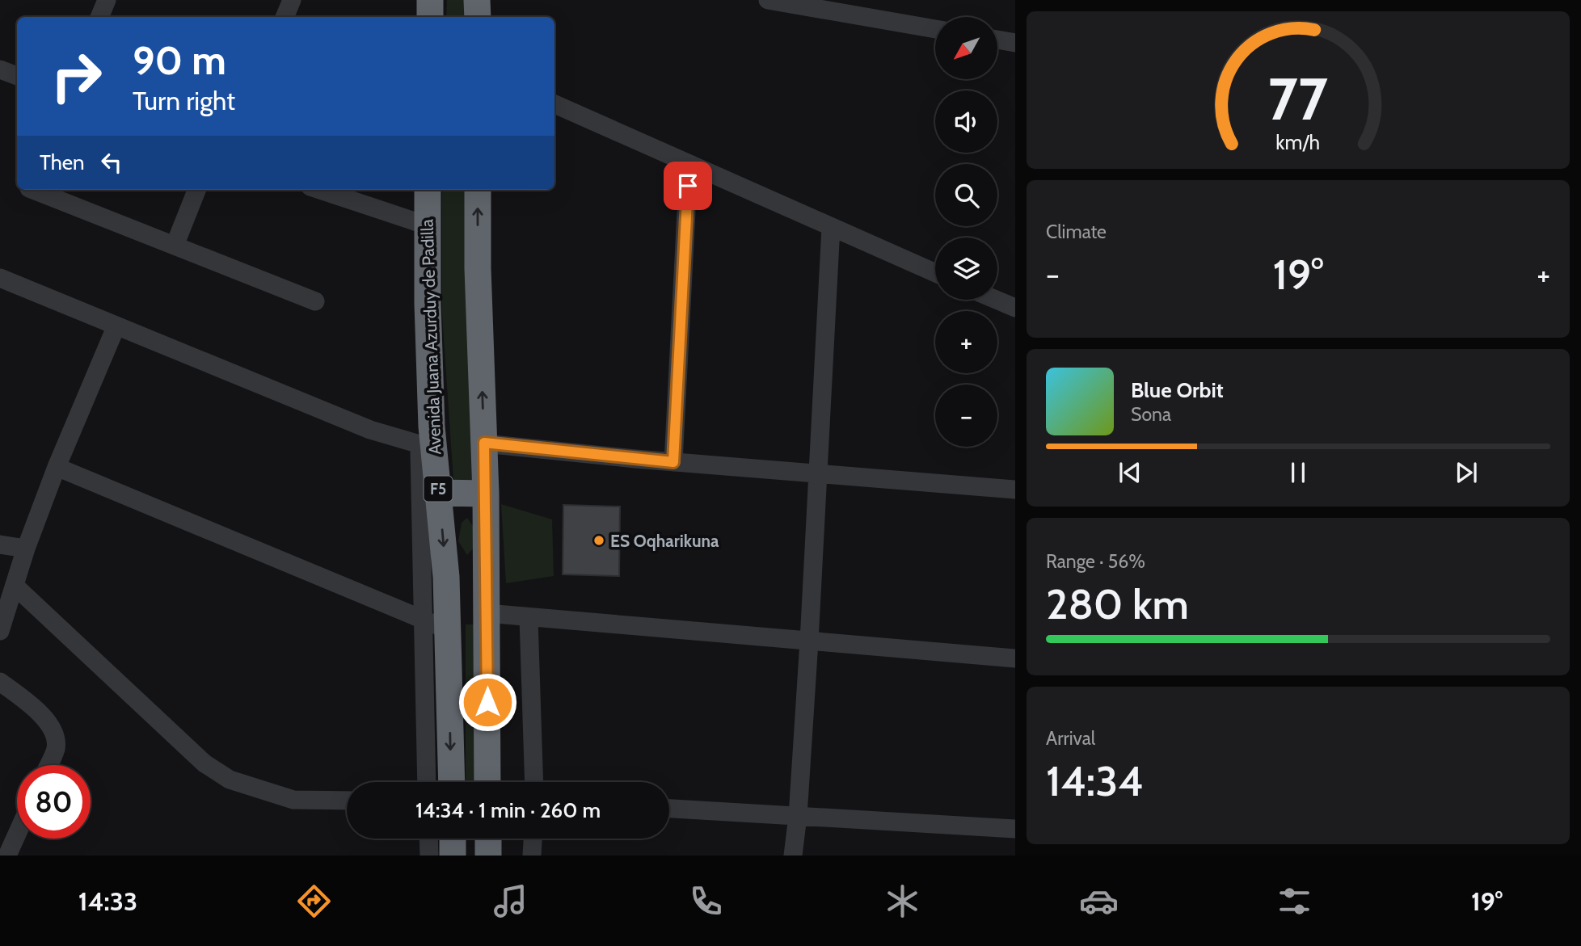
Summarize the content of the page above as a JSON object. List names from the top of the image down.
{
  "streets": {
    "highway": ["Avenida Juana Azurduy de Padilla", "F5"]
  },
  "places": ["ES Oqharikuna"],
  "north": "bottom left",
  "page": {
    "map_buttons": ["+", "−"],
    "turn": ["90 m", "Turn right"],
    "then": "Then",
    "tile": [
      "Climate",
      ["Range · 56%", "280 km"],
      ["Arrival", "14:34"]
    ],
    "heat": ["−", "19°", "+"],
    "song": ["Blue Orbit", "Sona"],
    "limit": "80",
    "trip": "14:34 · 1 min · 260 m",
    "tabs": ["14:33", "19°"],
    "gauge": ["77", "km/h"]
  }
}
